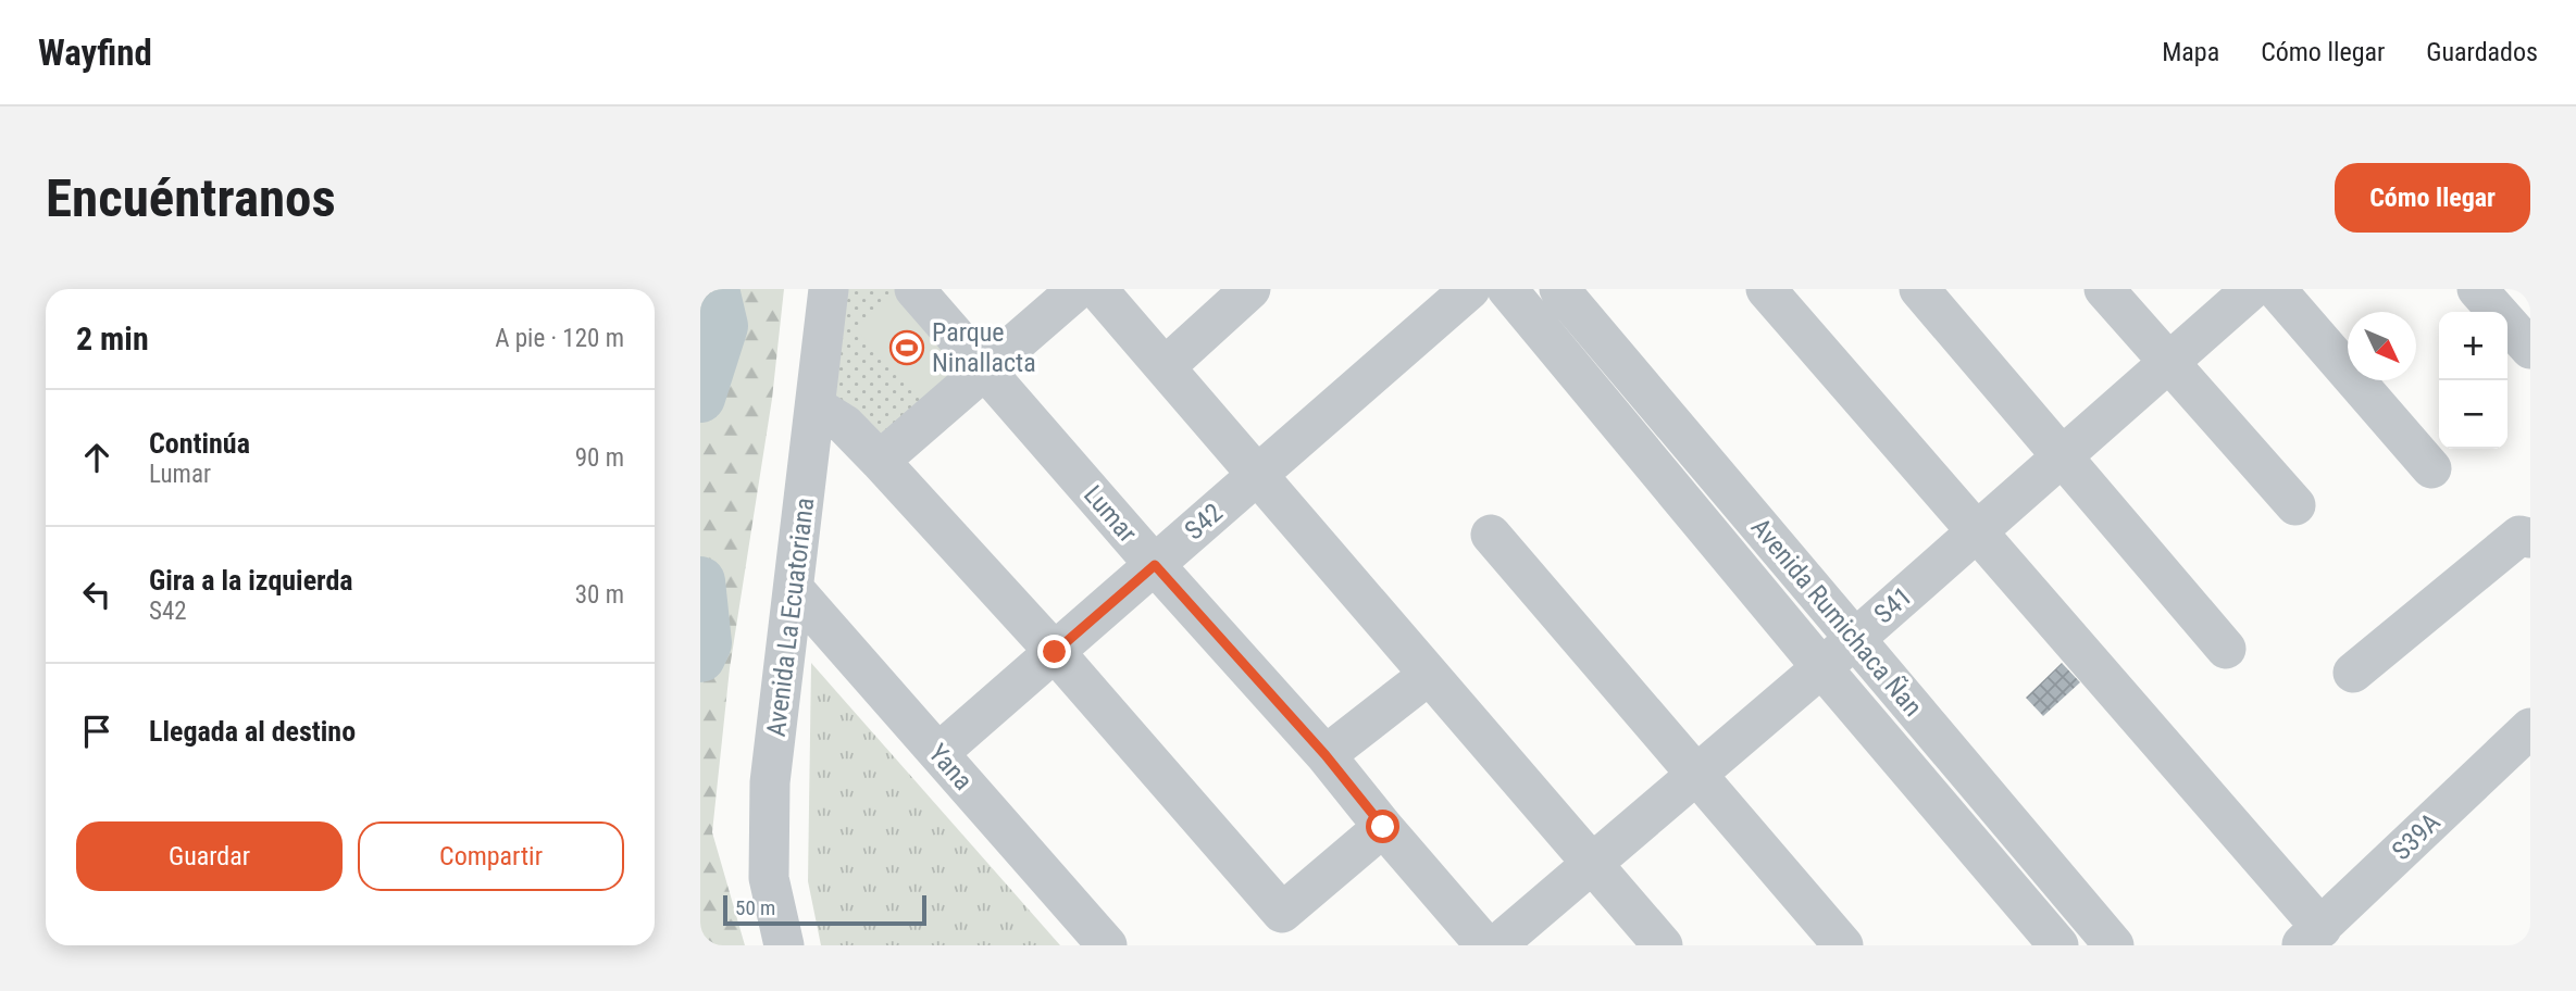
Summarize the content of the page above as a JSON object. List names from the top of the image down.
{
  "streets": {
    "street": [
      "Lumar",
      "S42",
      "S41",
      "Avenida La Ecuatoriana",
      "Avenida Rumichaca Ñan",
      "Yana",
      "S39A"
    ]
  },
  "crossings": [
    ["Lumar", "S42"],
    ["S42", "Yana"],
    ["S41", "Avenida Rumichaca Ñan"],
    ["Avenida La Ecuatoriana", "Yana"]
  ],
  "places": {
    "sports": ["Parque Ninallacta"]
  },
  "scale_bar": "50 m",
  "north": "bottom right",
  "page": {
    "header": "Wayfind",
    "nav": ["Mapa", "Cómo llegar", "Guardados"],
    "buttons": [
      "Cómo llegar",
      ["Guardar", "Compartir"]
    ],
    "title": "Encuéntranos",
    "heading": ["2 min", "A pie · 120 m"],
    "map_buttons": ["+", "−"],
    "list": [
      ["Continúa", "Lumar", "90 m"],
      ["Gira a la izquierda", "S42", "30 m"],
      "Llegada al destino"
    ],
    "scale": "50 m"
  }
}
